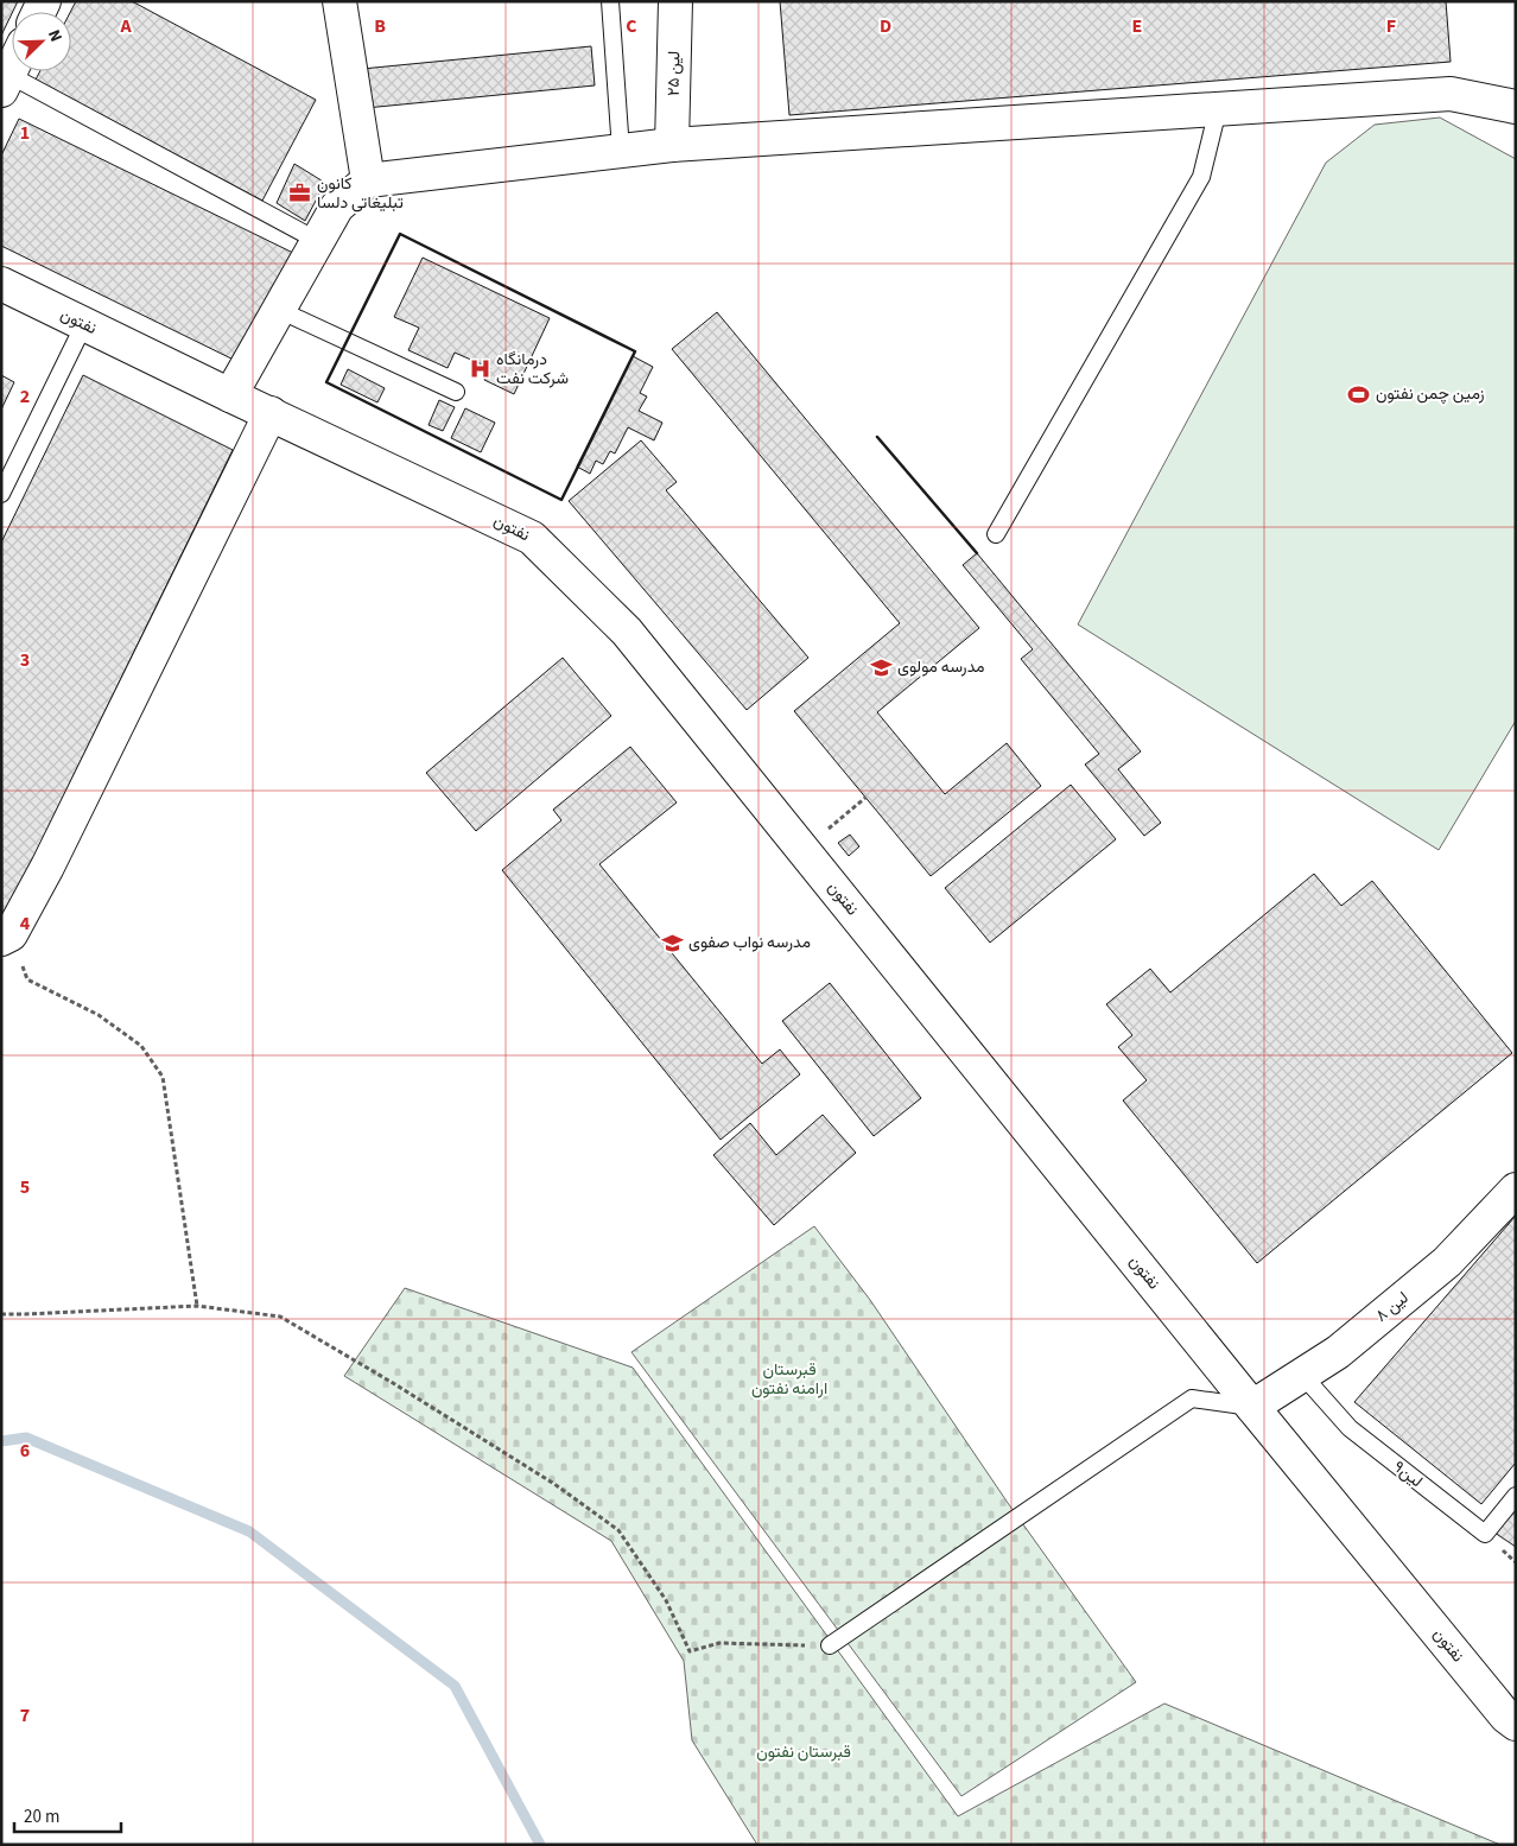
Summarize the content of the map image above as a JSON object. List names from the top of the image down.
{
  "streets": {
    "street": ["لین ۲۵", "نفتون", "لین ۸"],
    "lane": ["لین۹"]
  },
  "crossings": [
    ["نفتون", "لین ۸"],
    ["لین ۸", "لین۹"]
  ],
  "parks": ["قبرستان ارامنه نفتون", "قبرستان نفتون"],
  "places": {
    "office": ["کانون تبلیغاتی دلسا"],
    "hospital": ["درمانگاه شرکت نفت"],
    "sports": ["زمین چمن نفتون"],
    "school or university": ["مدرسه مولوی", "مدرسه نواب صفوی"]
  },
  "scale_bar": "20 m",
  "north": "top right",
  "grid": {
    "columns": [
      "A",
      "B",
      "C",
      "D",
      "E",
      "F"
    ],
    "rows": [
      "1",
      "2",
      "3",
      "4",
      "5",
      "6",
      "7"
    ]
  }
}
